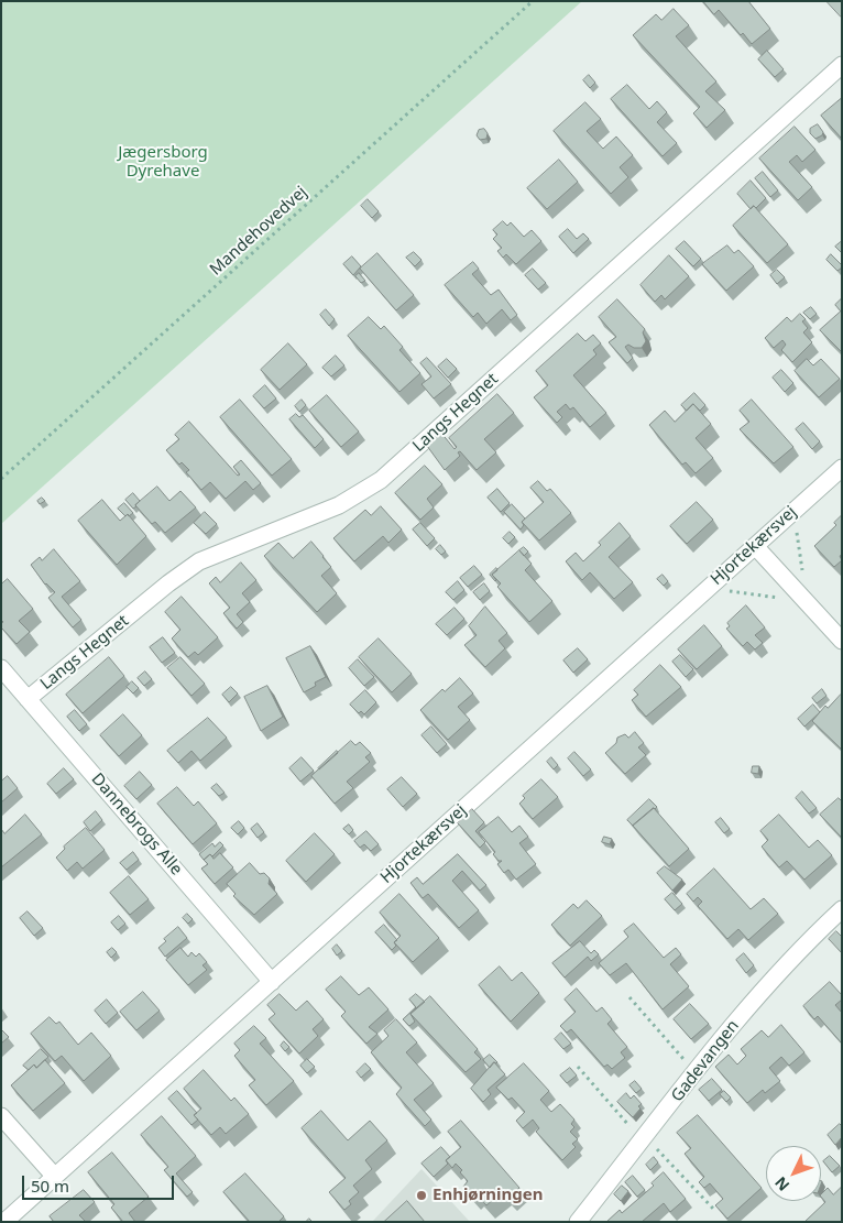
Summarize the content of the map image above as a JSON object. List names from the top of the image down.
{
  "streets": {
    "street": [
      "Langs Hegnet",
      "Hjortekærsvej",
      "Dannebrogs Alle",
      "Gadevangen"
    ],
    "path": ["Mandehovedvej"]
  },
  "crossings": [
    ["Langs Hegnet", "Dannebrogs Alle"],
    ["Hjortekærsvej", "Dannebrogs Alle"]
  ],
  "parks": ["Jægersborg Dyrehave"],
  "places": ["Enhjørningen"],
  "scale_bar": "50 m",
  "north": "bottom left"
}
